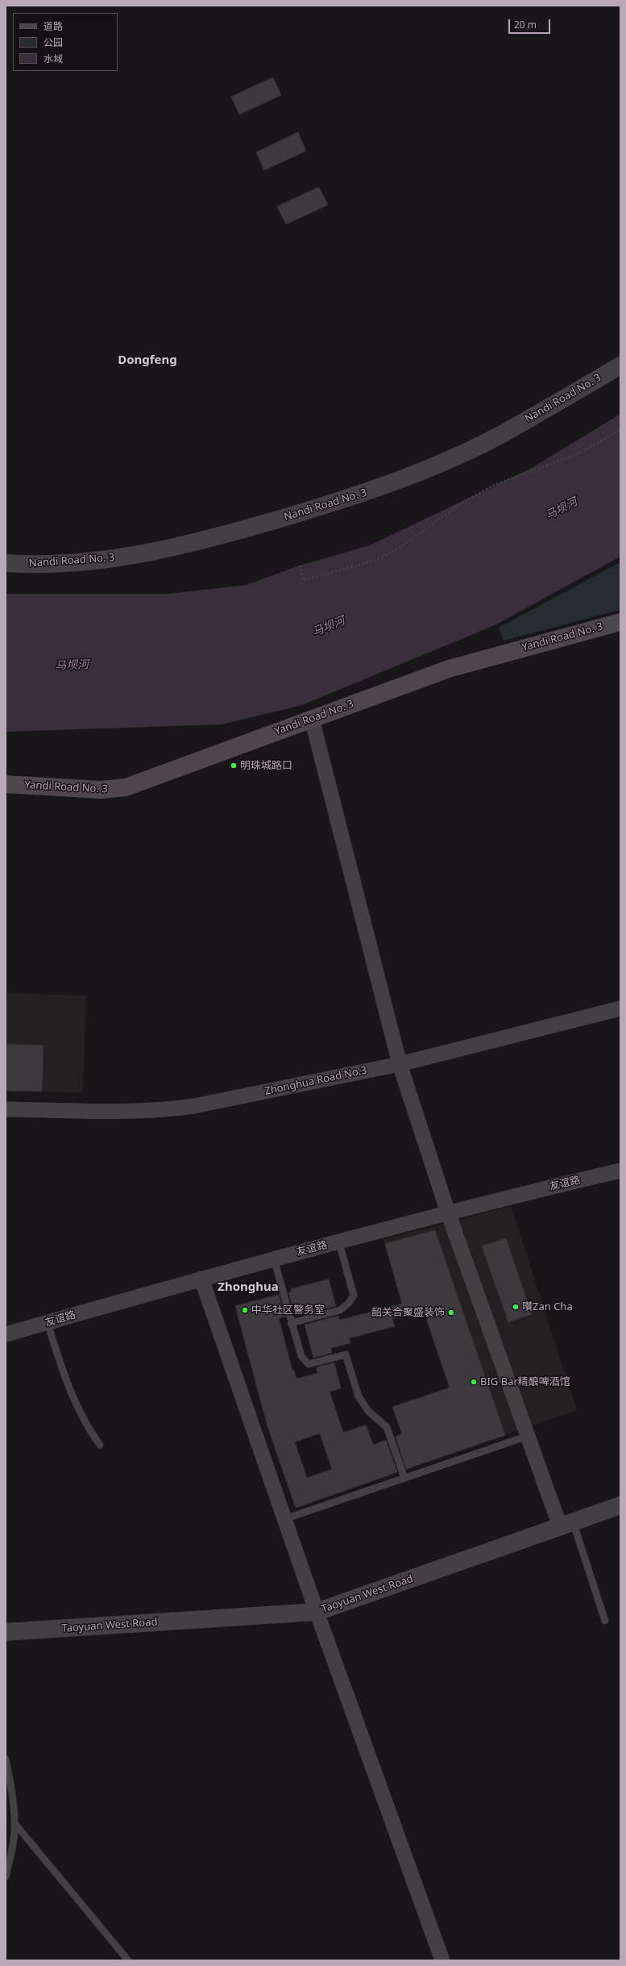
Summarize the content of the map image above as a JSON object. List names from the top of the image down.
{
  "streets": {
    "main road": ["Yandi Road No. 3"],
    "street": [
      "Nandi Road No. 3",
      "Zhonghua Road No.3",
      "友谊路",
      "Taoyuan West Road"
    ]
  },
  "districts": ["Dongfeng", "Zhonghua"],
  "water": ["马坝河"],
  "places": [
    "明珠城路口",
    "囋Zan Cha",
    "中华社区警务室",
    "韶关合聚盛装饰",
    "BIG Bar精酿啤酒馆"
  ],
  "legend": ["道路", "公园", "水域"],
  "scale_bar": "20 m"
}
